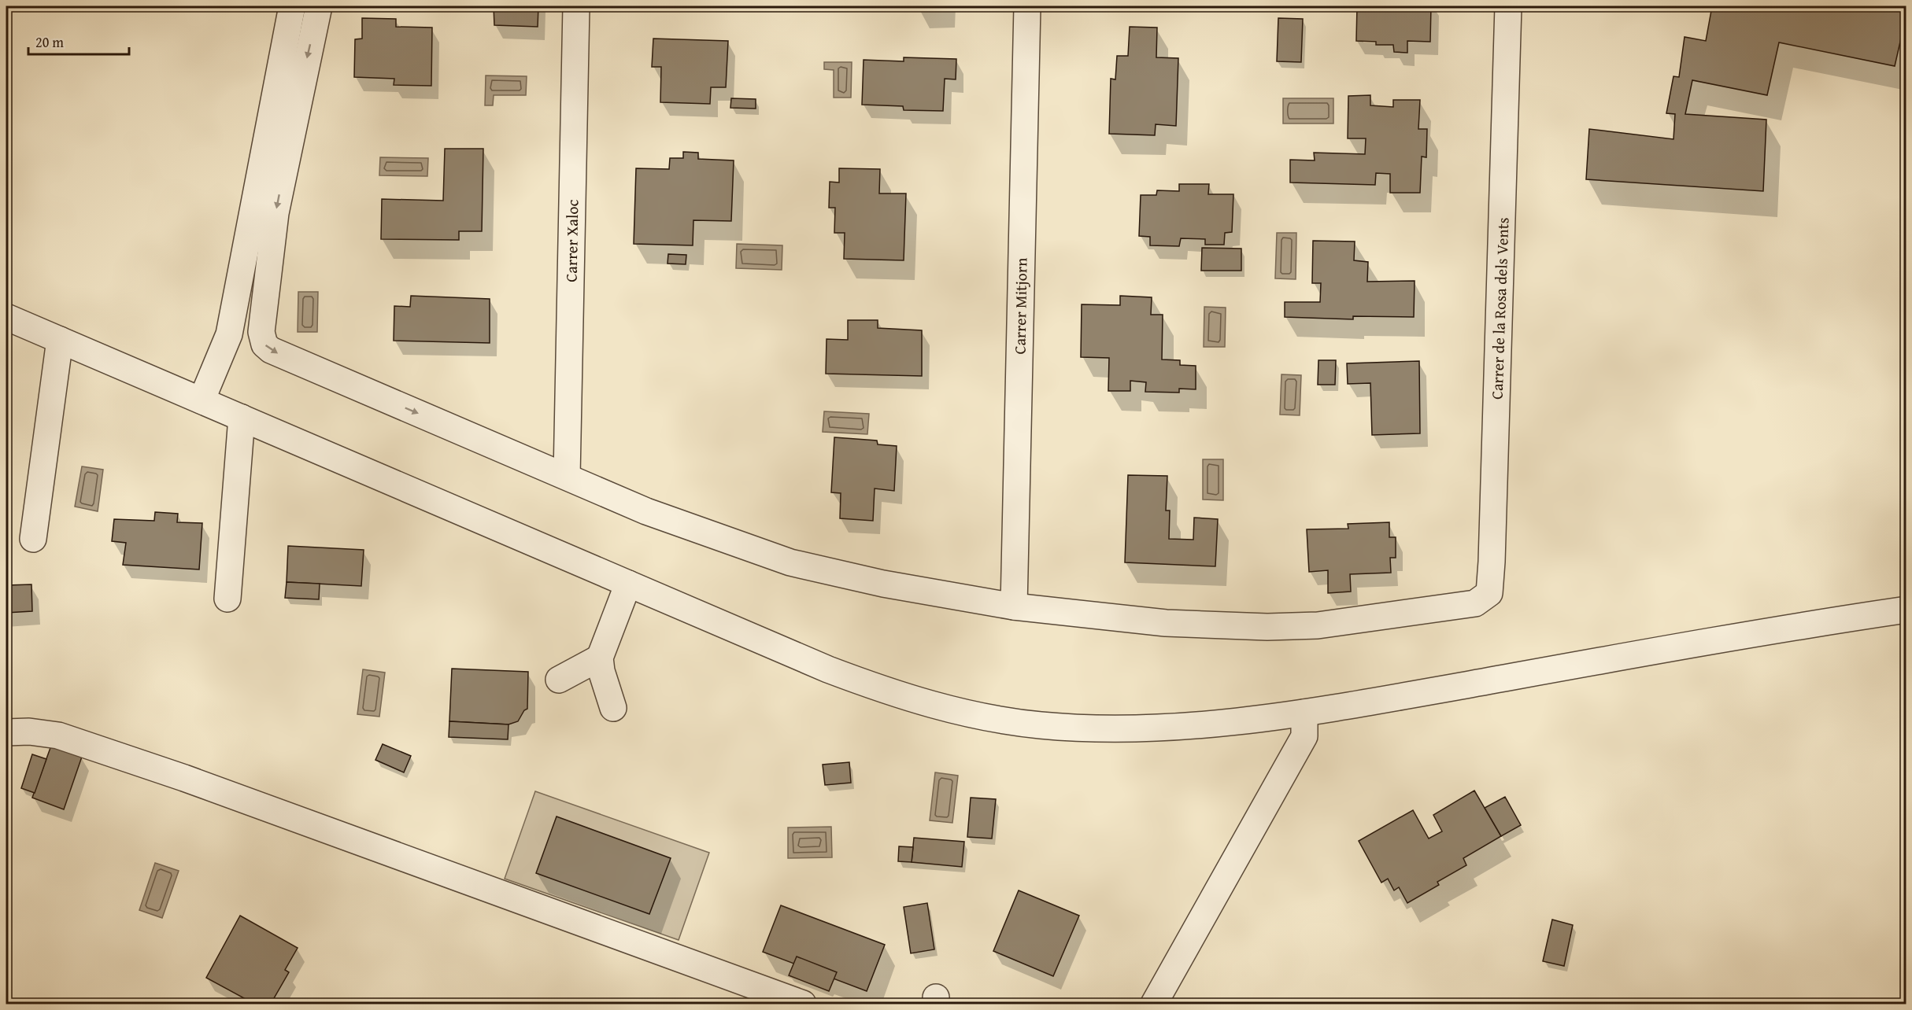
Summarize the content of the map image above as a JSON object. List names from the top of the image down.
{
  "streets": {
    "street": ["Carrer Xaloc", "Carrer Mitjorn", "Carrer de la Rosa dels Vents"]
  },
  "crossings": [
    ["Carrer Mitjorn", "Carrer de la Rosa dels Vents"]
  ],
  "scale_bar": "20 m"
}
